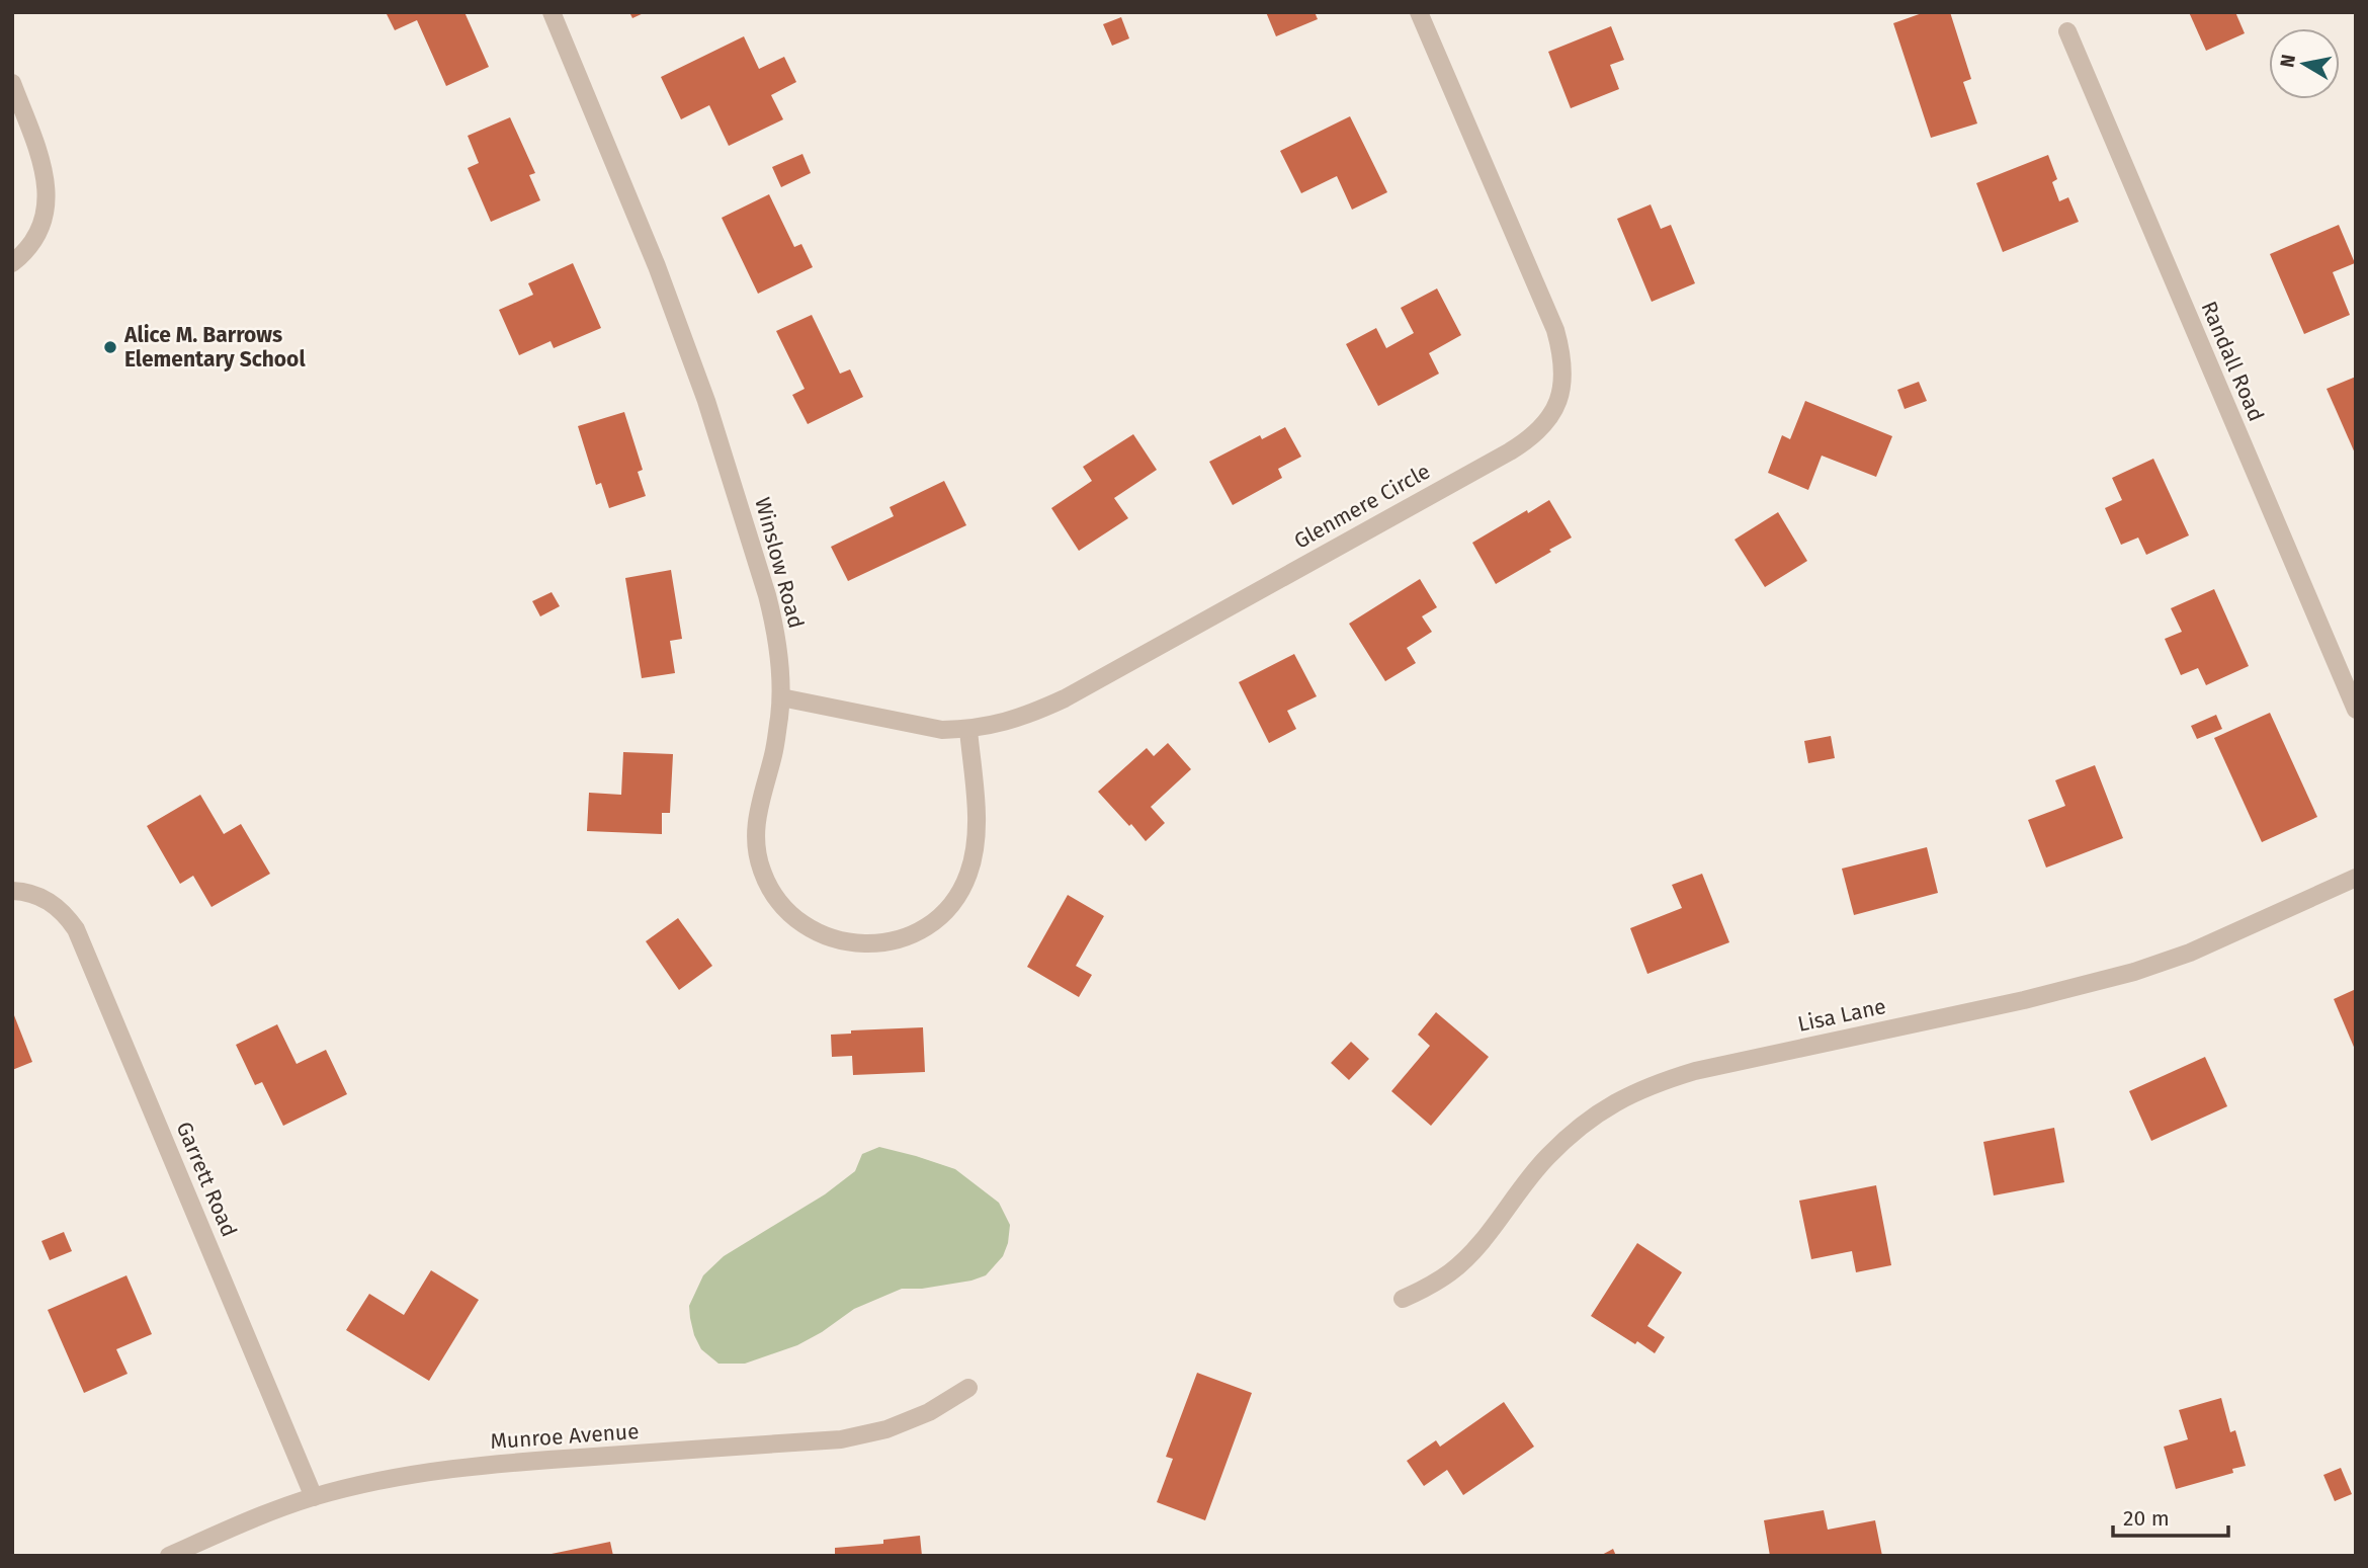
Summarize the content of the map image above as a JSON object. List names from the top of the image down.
{
  "streets": {
    "street": [
      "Randall Road",
      "Glenmere Circle",
      "Winslow Road",
      "Lisa Lane",
      "Garrett Road",
      "Munroe Avenue"
    ]
  },
  "crossings": [
    ["Glenmere Circle", "Winslow Road"],
    ["Garrett Road", "Munroe Avenue"]
  ],
  "places": ["Alice M. Barrows Elementary School"],
  "scale_bar": "20 m",
  "north": "left"
}
